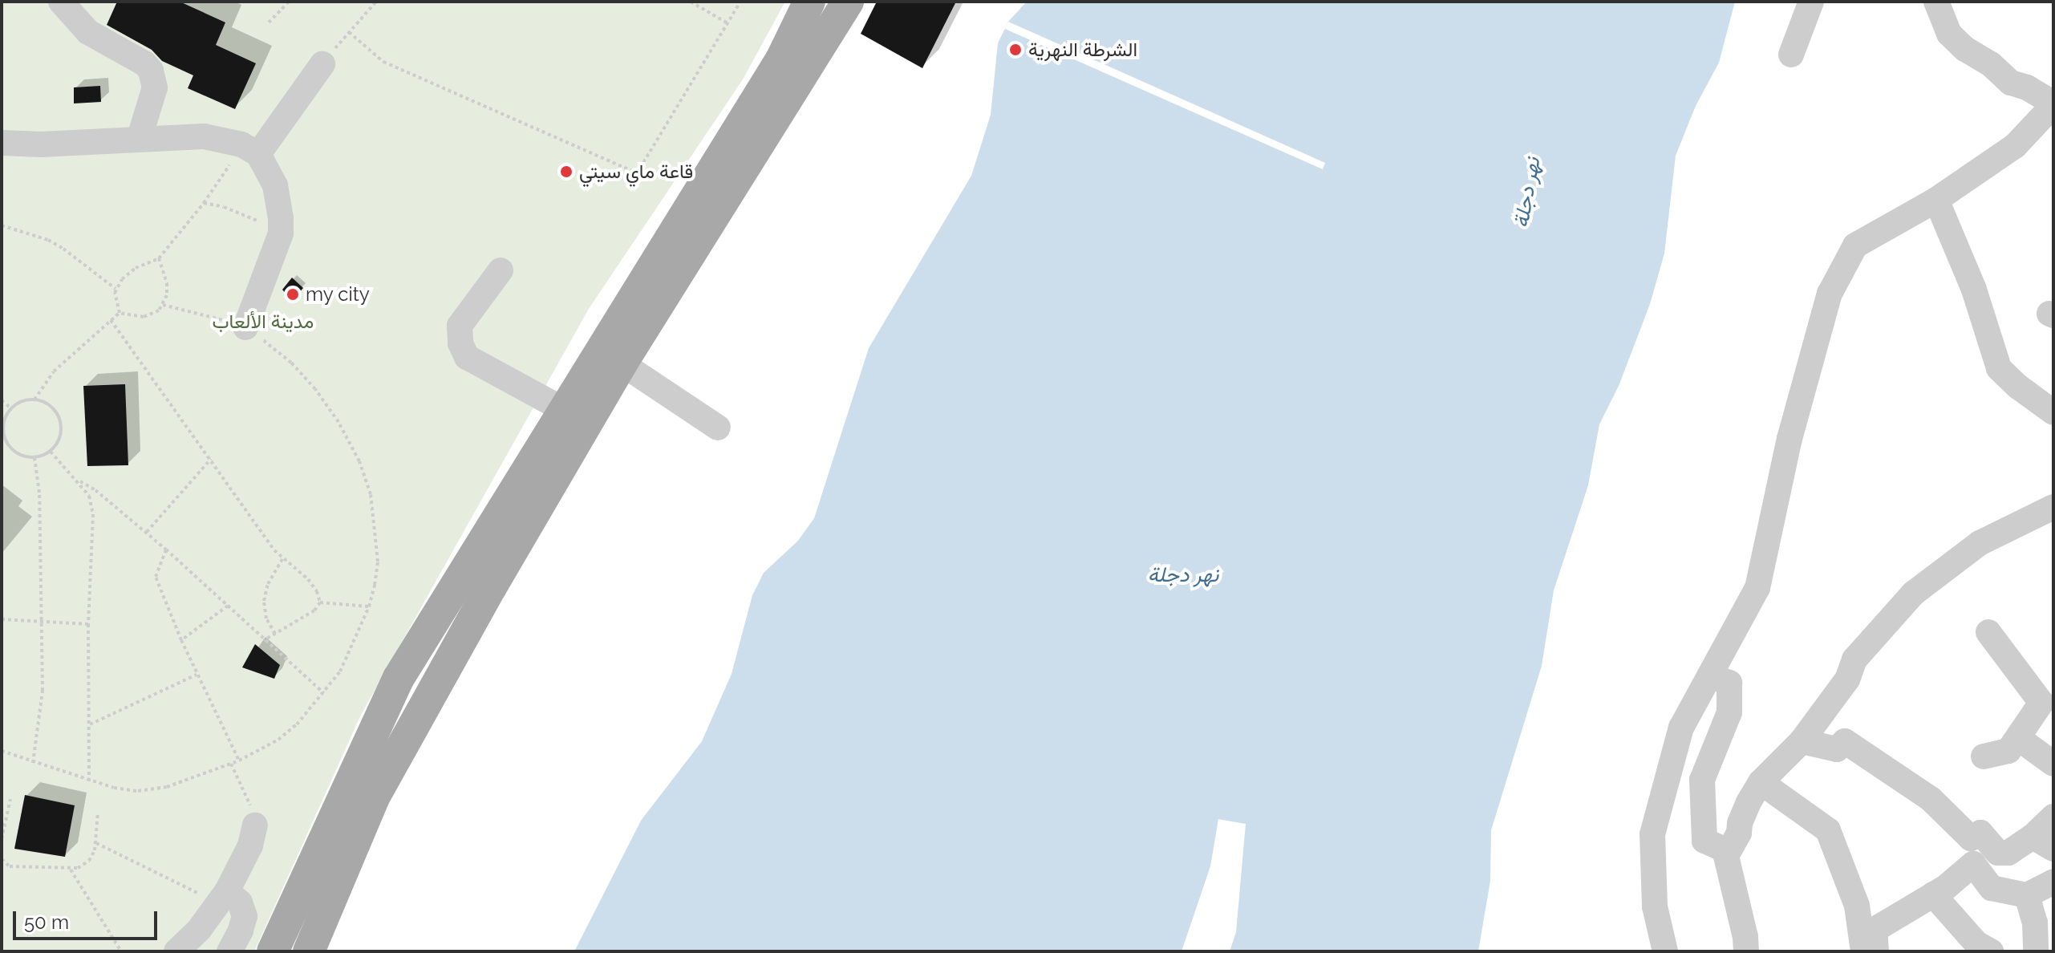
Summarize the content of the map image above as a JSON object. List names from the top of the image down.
{
  "water": ["نهر دجلة"],
  "parks": ["مدينة الألعاب"],
  "places": ["الشرطة النهرية", "قاعة ماي سيتي", "my city"],
  "scale_bar": "50 m"
}
